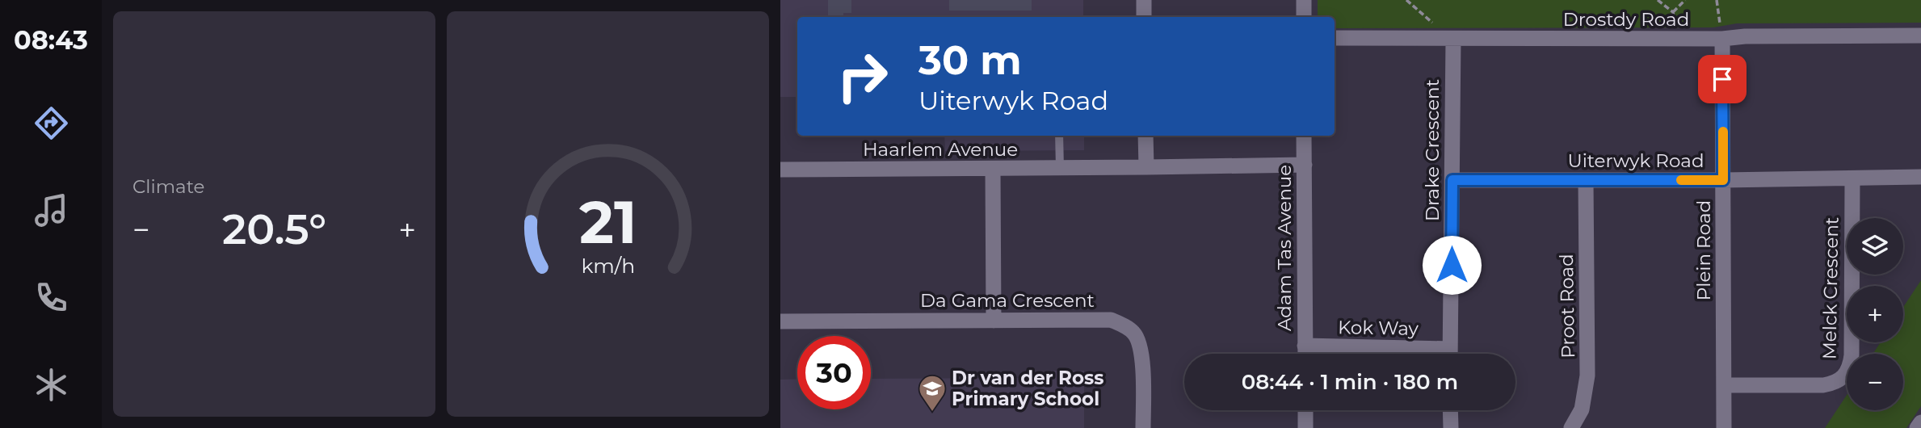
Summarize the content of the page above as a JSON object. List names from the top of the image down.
{
  "streets": {
    "street": [
      "Drostdy Road",
      "Haarlem Avenue",
      "Drake Crescent",
      "Uiterwyk Road",
      "Adam Tas Avenue",
      "Plein Road",
      "Melck Crescent",
      "Da Gama Crescent",
      "Proot Road",
      "Kok Way"
    ]
  },
  "crossings": [
    ["Drostdy Road", "Drake Crescent"],
    ["Drostdy Road", "Plein Road"],
    ["Haarlem Avenue", "Adam Tas Avenue"],
    ["Drake Crescent", "Uiterwyk Road"],
    ["Uiterwyk Road", "Plein Road"],
    ["Uiterwyk Road", "Melck Crescent"],
    ["Uiterwyk Road", "Proot Road"],
    ["Adam Tas Avenue", "Kok Way"],
    ["Plein Road", "Melck Crescent"]
  ],
  "places": {
    "school or university": ["Dr van der Ross Primary School"]
  },
  "page": {
    "tabs": "08:43",
    "tile": "Climate",
    "turn": ["30 m", "Uiterwyk Road"],
    "heat": ["−", "20.5°", "+"],
    "map_buttons": ["+", "−"],
    "limit": "30",
    "trip": "08:44 · 1 min · 180 m",
    "gauge": ["21", "km/h"]
  }
}
